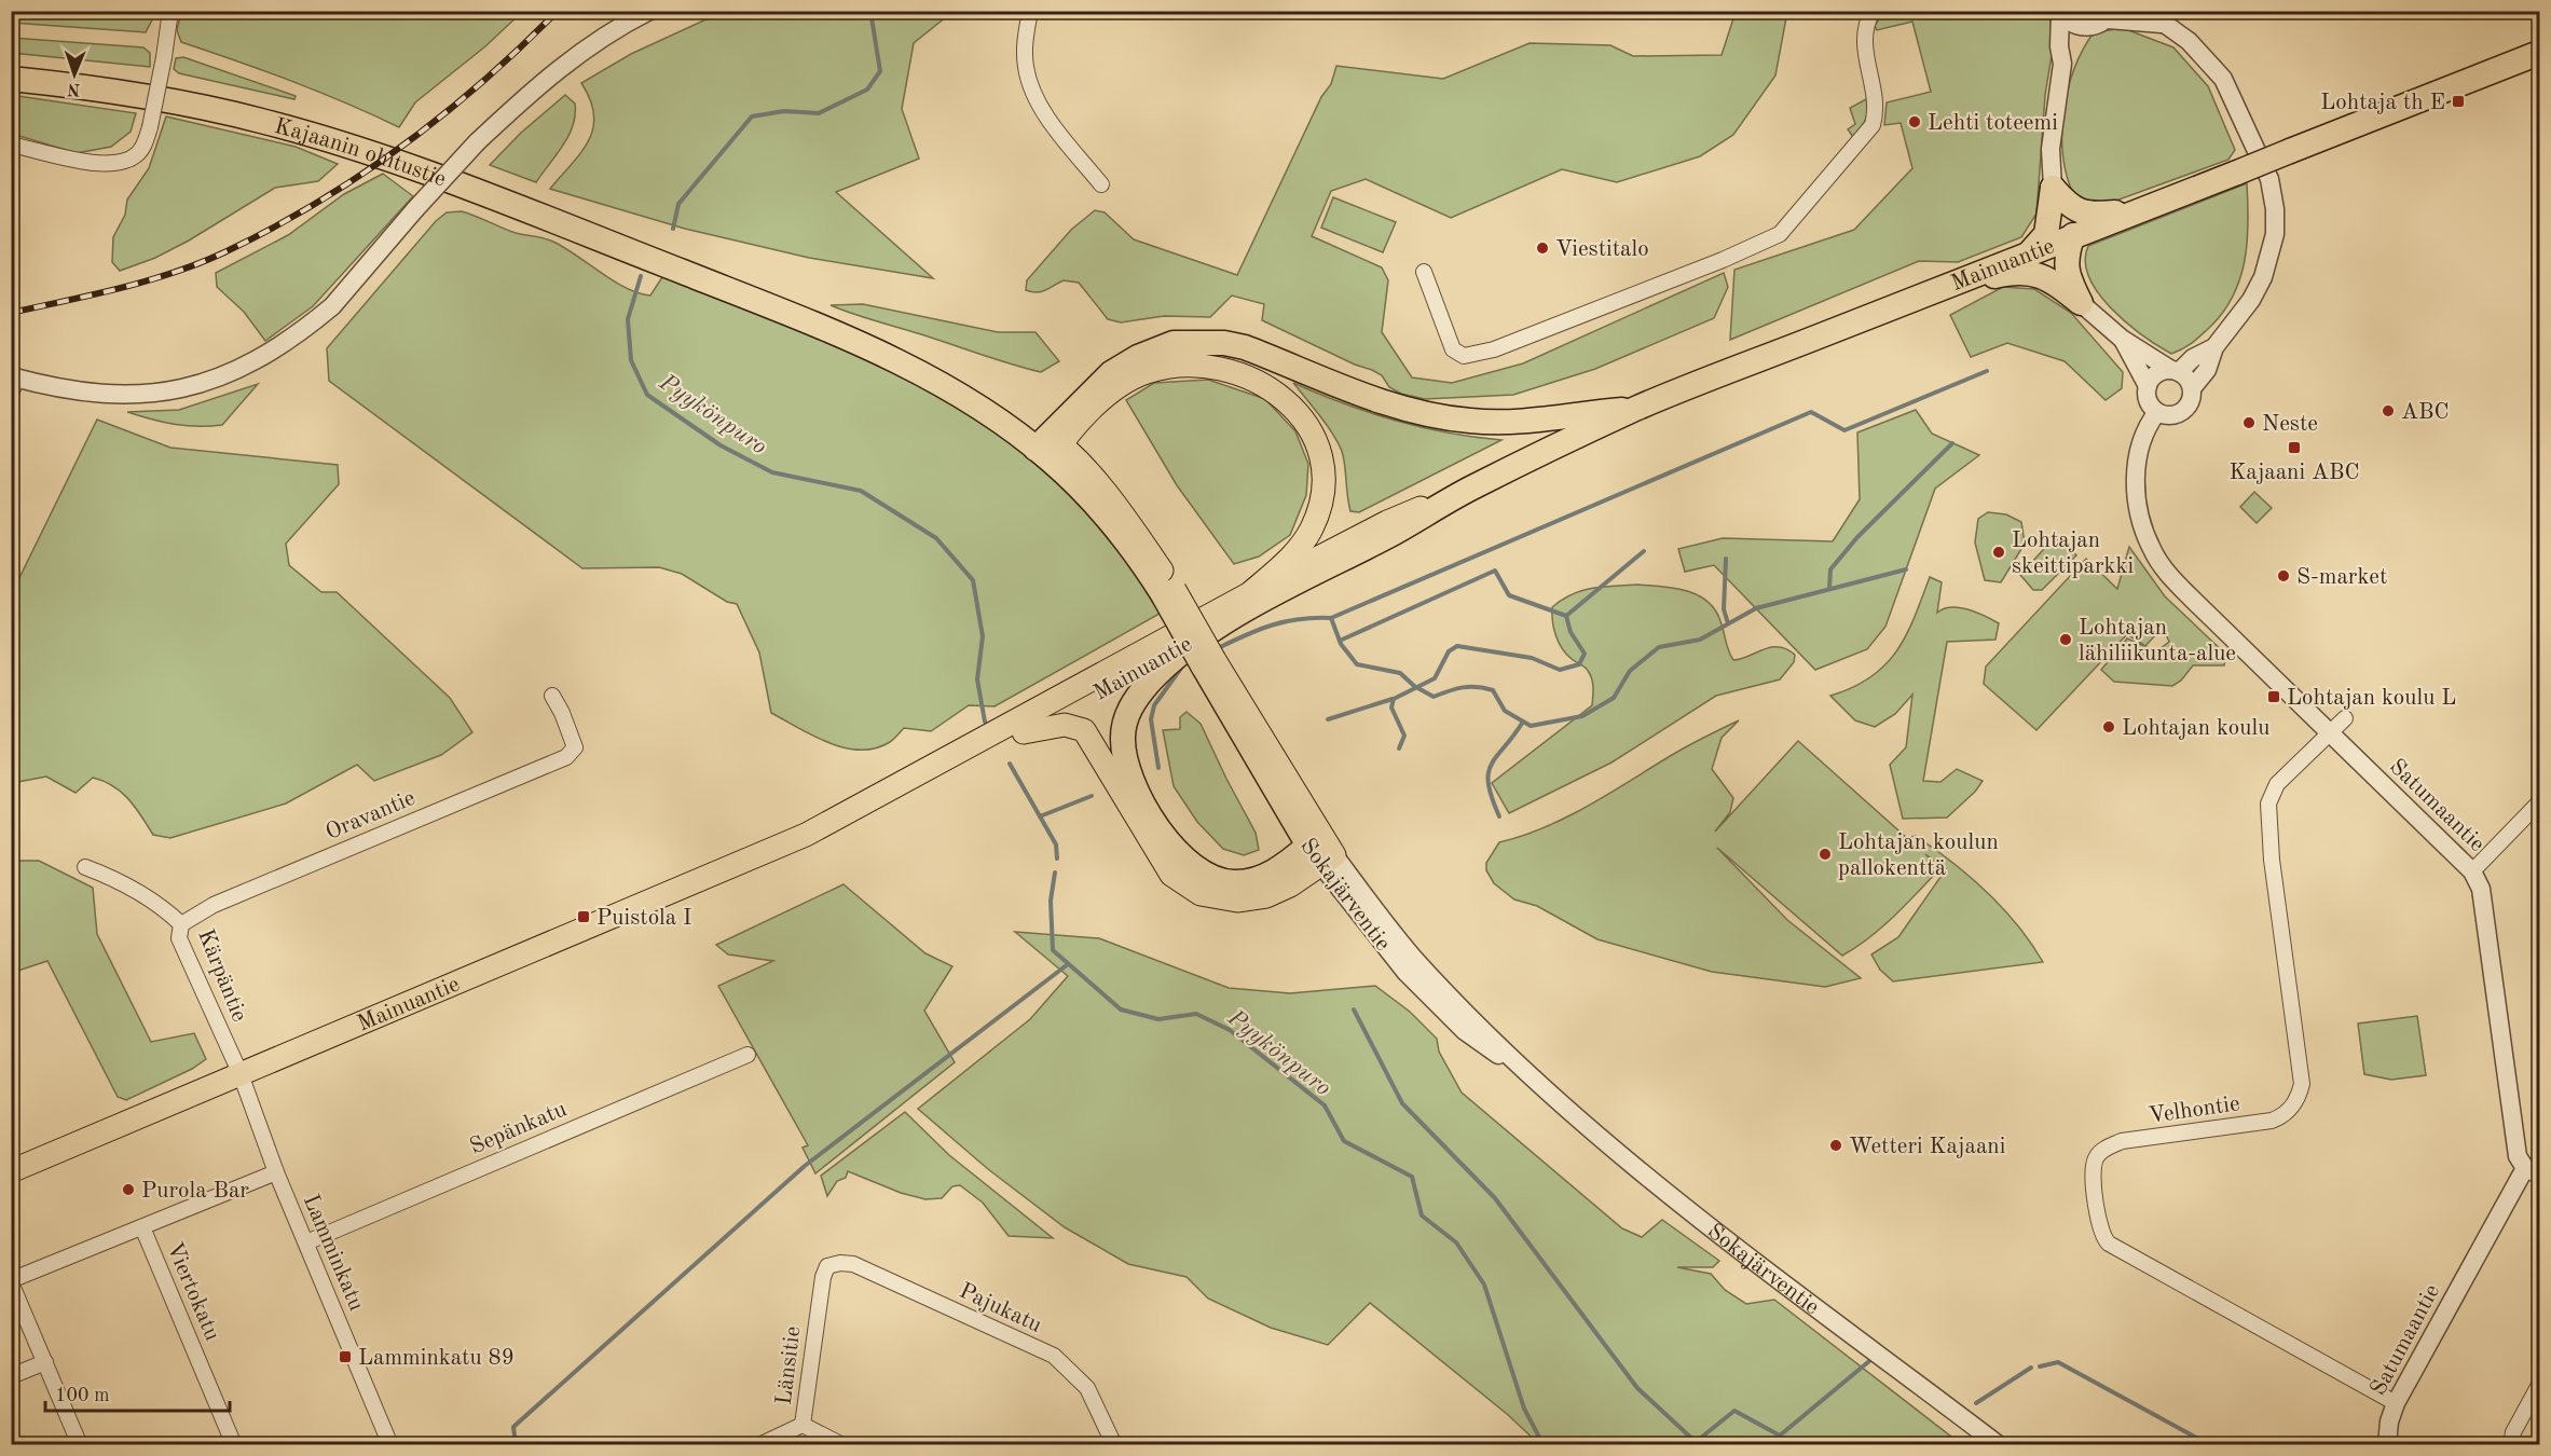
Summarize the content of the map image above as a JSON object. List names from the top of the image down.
{
  "streets": {
    "highway": ["Kajaanin ohitustie", "Mainuantie", "Sokajärventie"],
    "street": [
      "Satumaantie",
      "Oravantie",
      "Kärpäntie",
      "Velhontie",
      "Sepänkatu",
      "Lamminkatu",
      "Viertokatu",
      "Pajukatu",
      "Länsitie"
    ]
  },
  "crossings": [
    ["Kajaanin ohitustie", "Sokajärventie"],
    ["Mainuantie", "Kärpäntie"],
    ["Mainuantie", "Lamminkatu"],
    ["Satumaantie", "Velhontie"],
    ["Oravantie", "Kärpäntie"],
    ["Kärpäntie", "Lamminkatu"],
    ["Sepänkatu", "Lamminkatu"],
    ["Pajukatu", "Länsitie"]
  ],
  "water": ["Pyykönpuro"],
  "places": {
    "transit": [
      "Lohtaja th E",
      "Kajaani ABC",
      "Lohtajan koulu L",
      "Puistola I",
      "Lamminkatu 89"
    ],
    "other": [
      "Lehti toteemi",
      "Viestitalo",
      "ABC",
      "Neste",
      "Lohtajan skeittiparkki",
      "S-market",
      "Lohtajan lähiliikunta-alue",
      "Lohtajan koulu",
      "Lohtajan koulun pallokenttä",
      "Wetteri Kajaani",
      "Purola Bar"
    ]
  },
  "scale_bar": "100 m",
  "north": "bottom"
}
